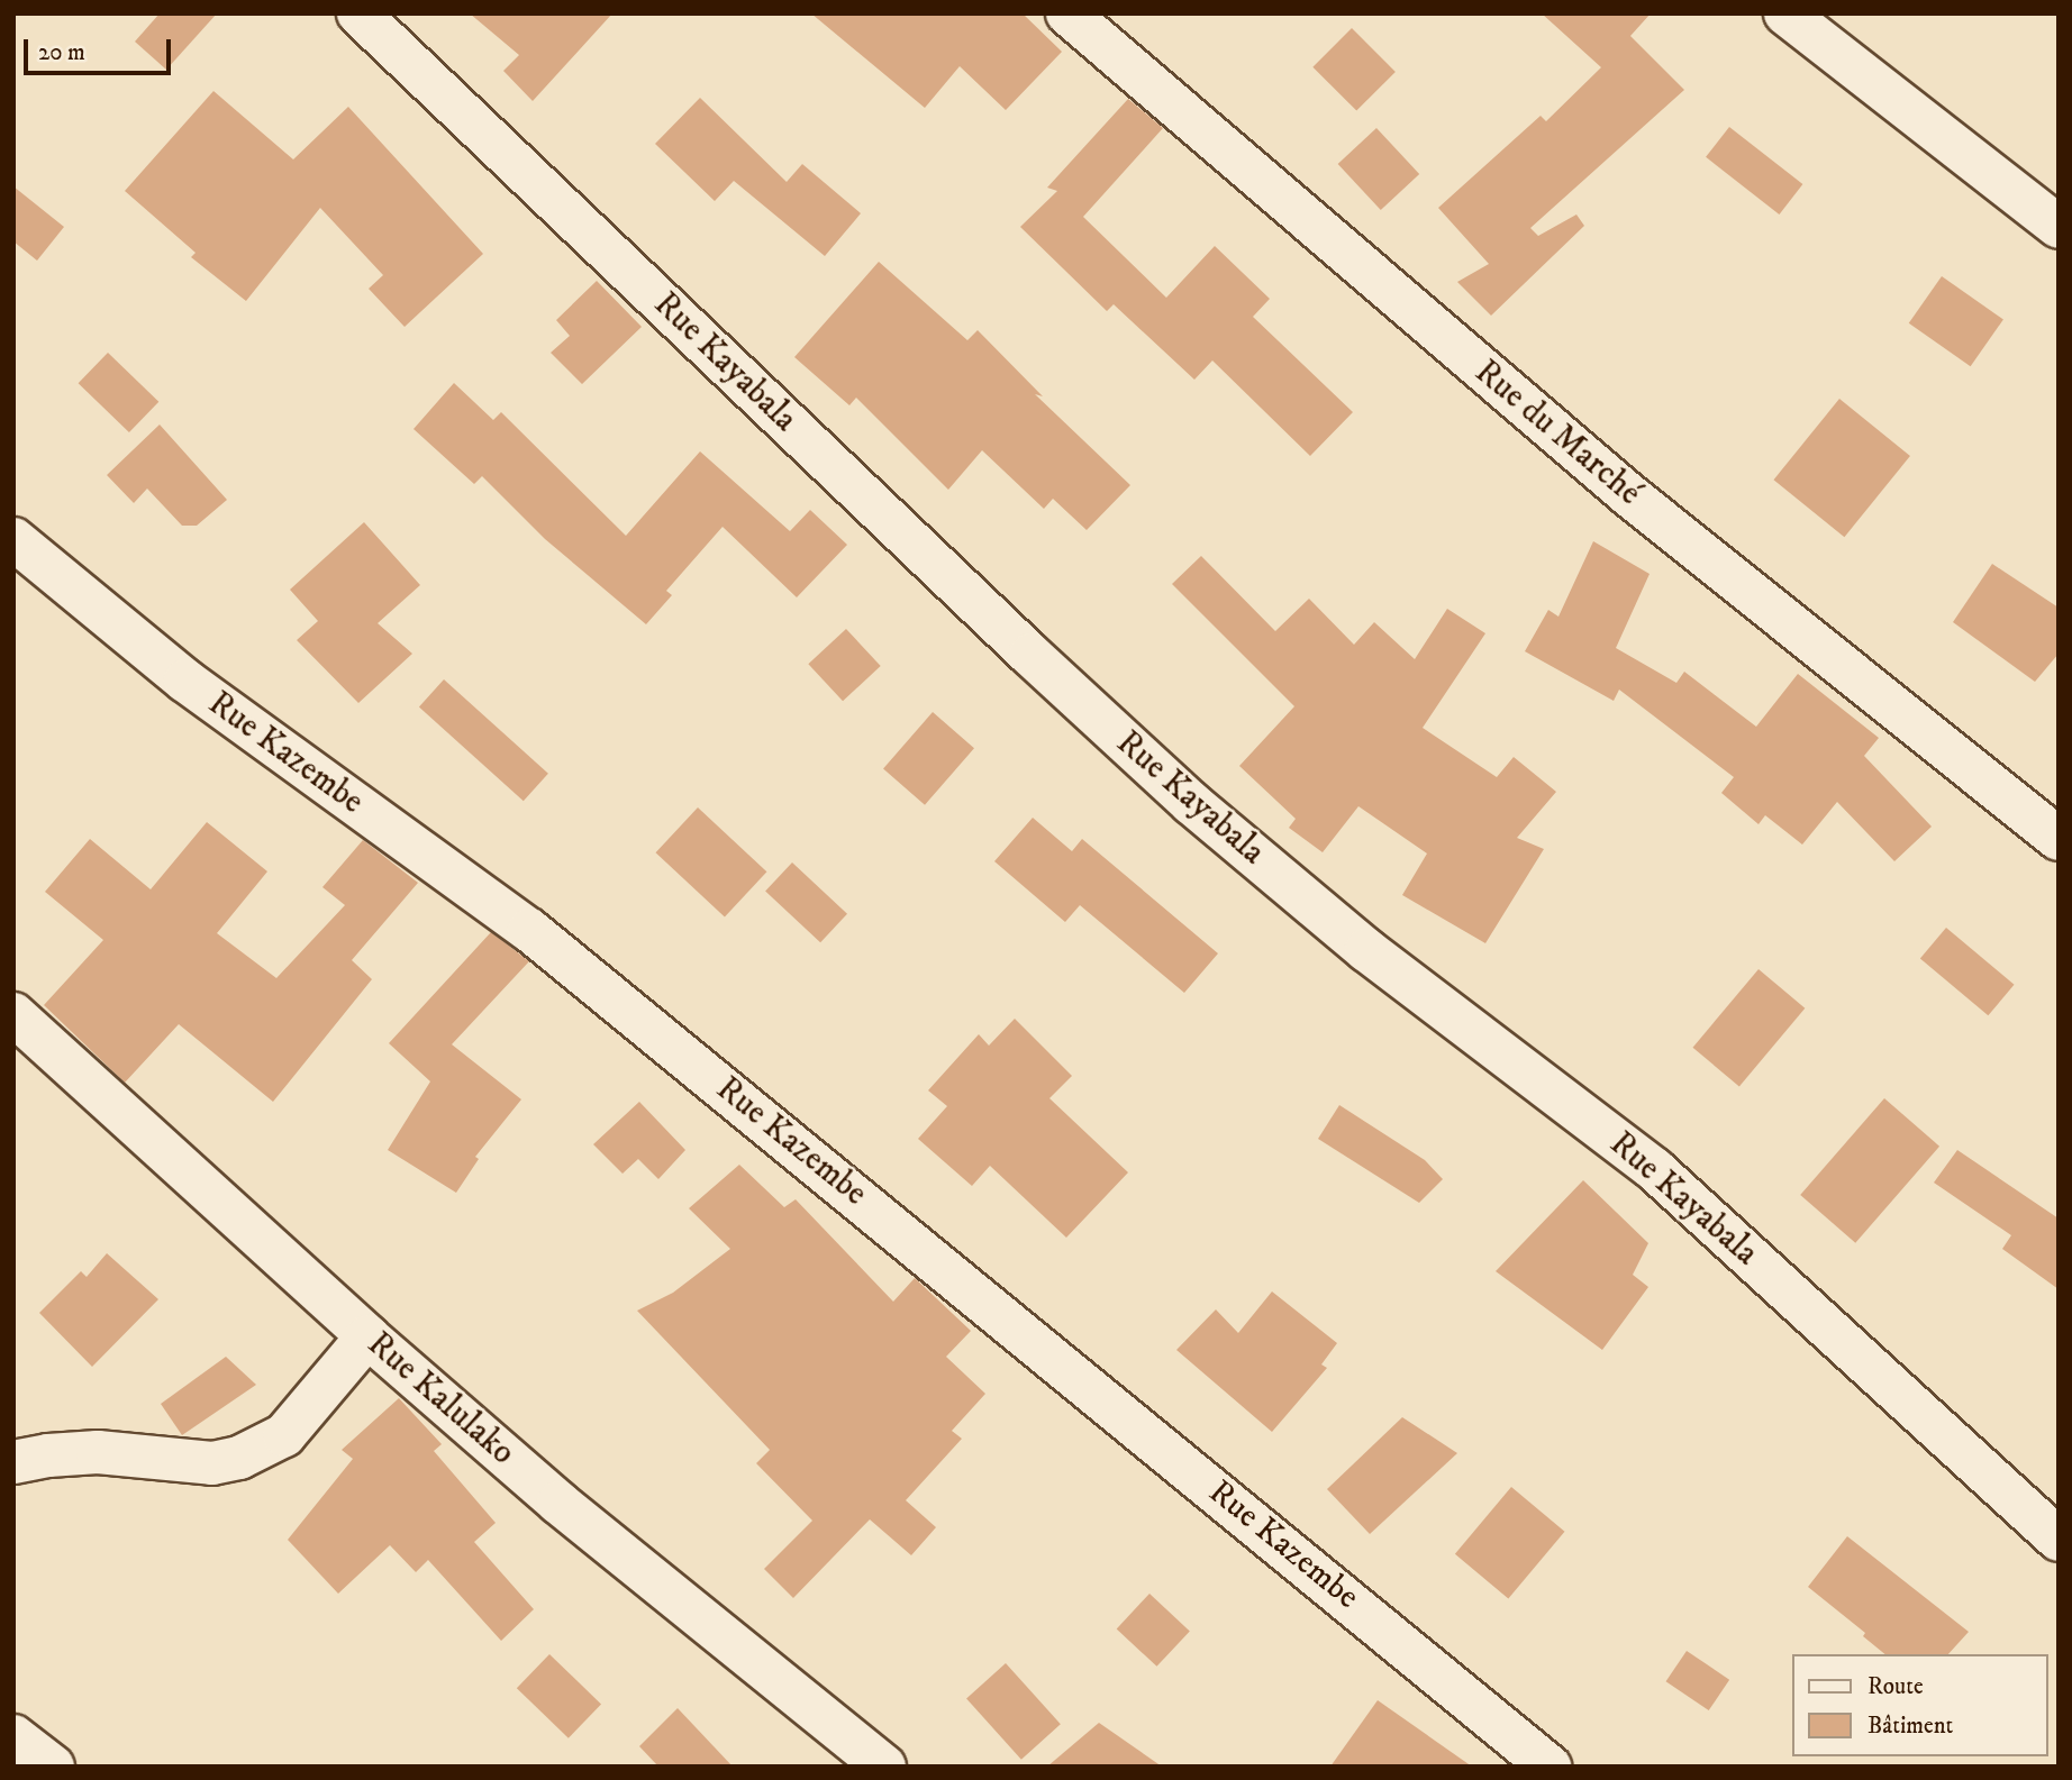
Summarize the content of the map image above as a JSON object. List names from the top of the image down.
{
  "streets": {
    "street": [
      "Rue Kayabala",
      "Rue du Marché",
      "Rue Kazembe",
      "Rue Kalulako"
    ]
  },
  "legend": ["Route", "Bâtiment"],
  "scale_bar": "20 m"
}
